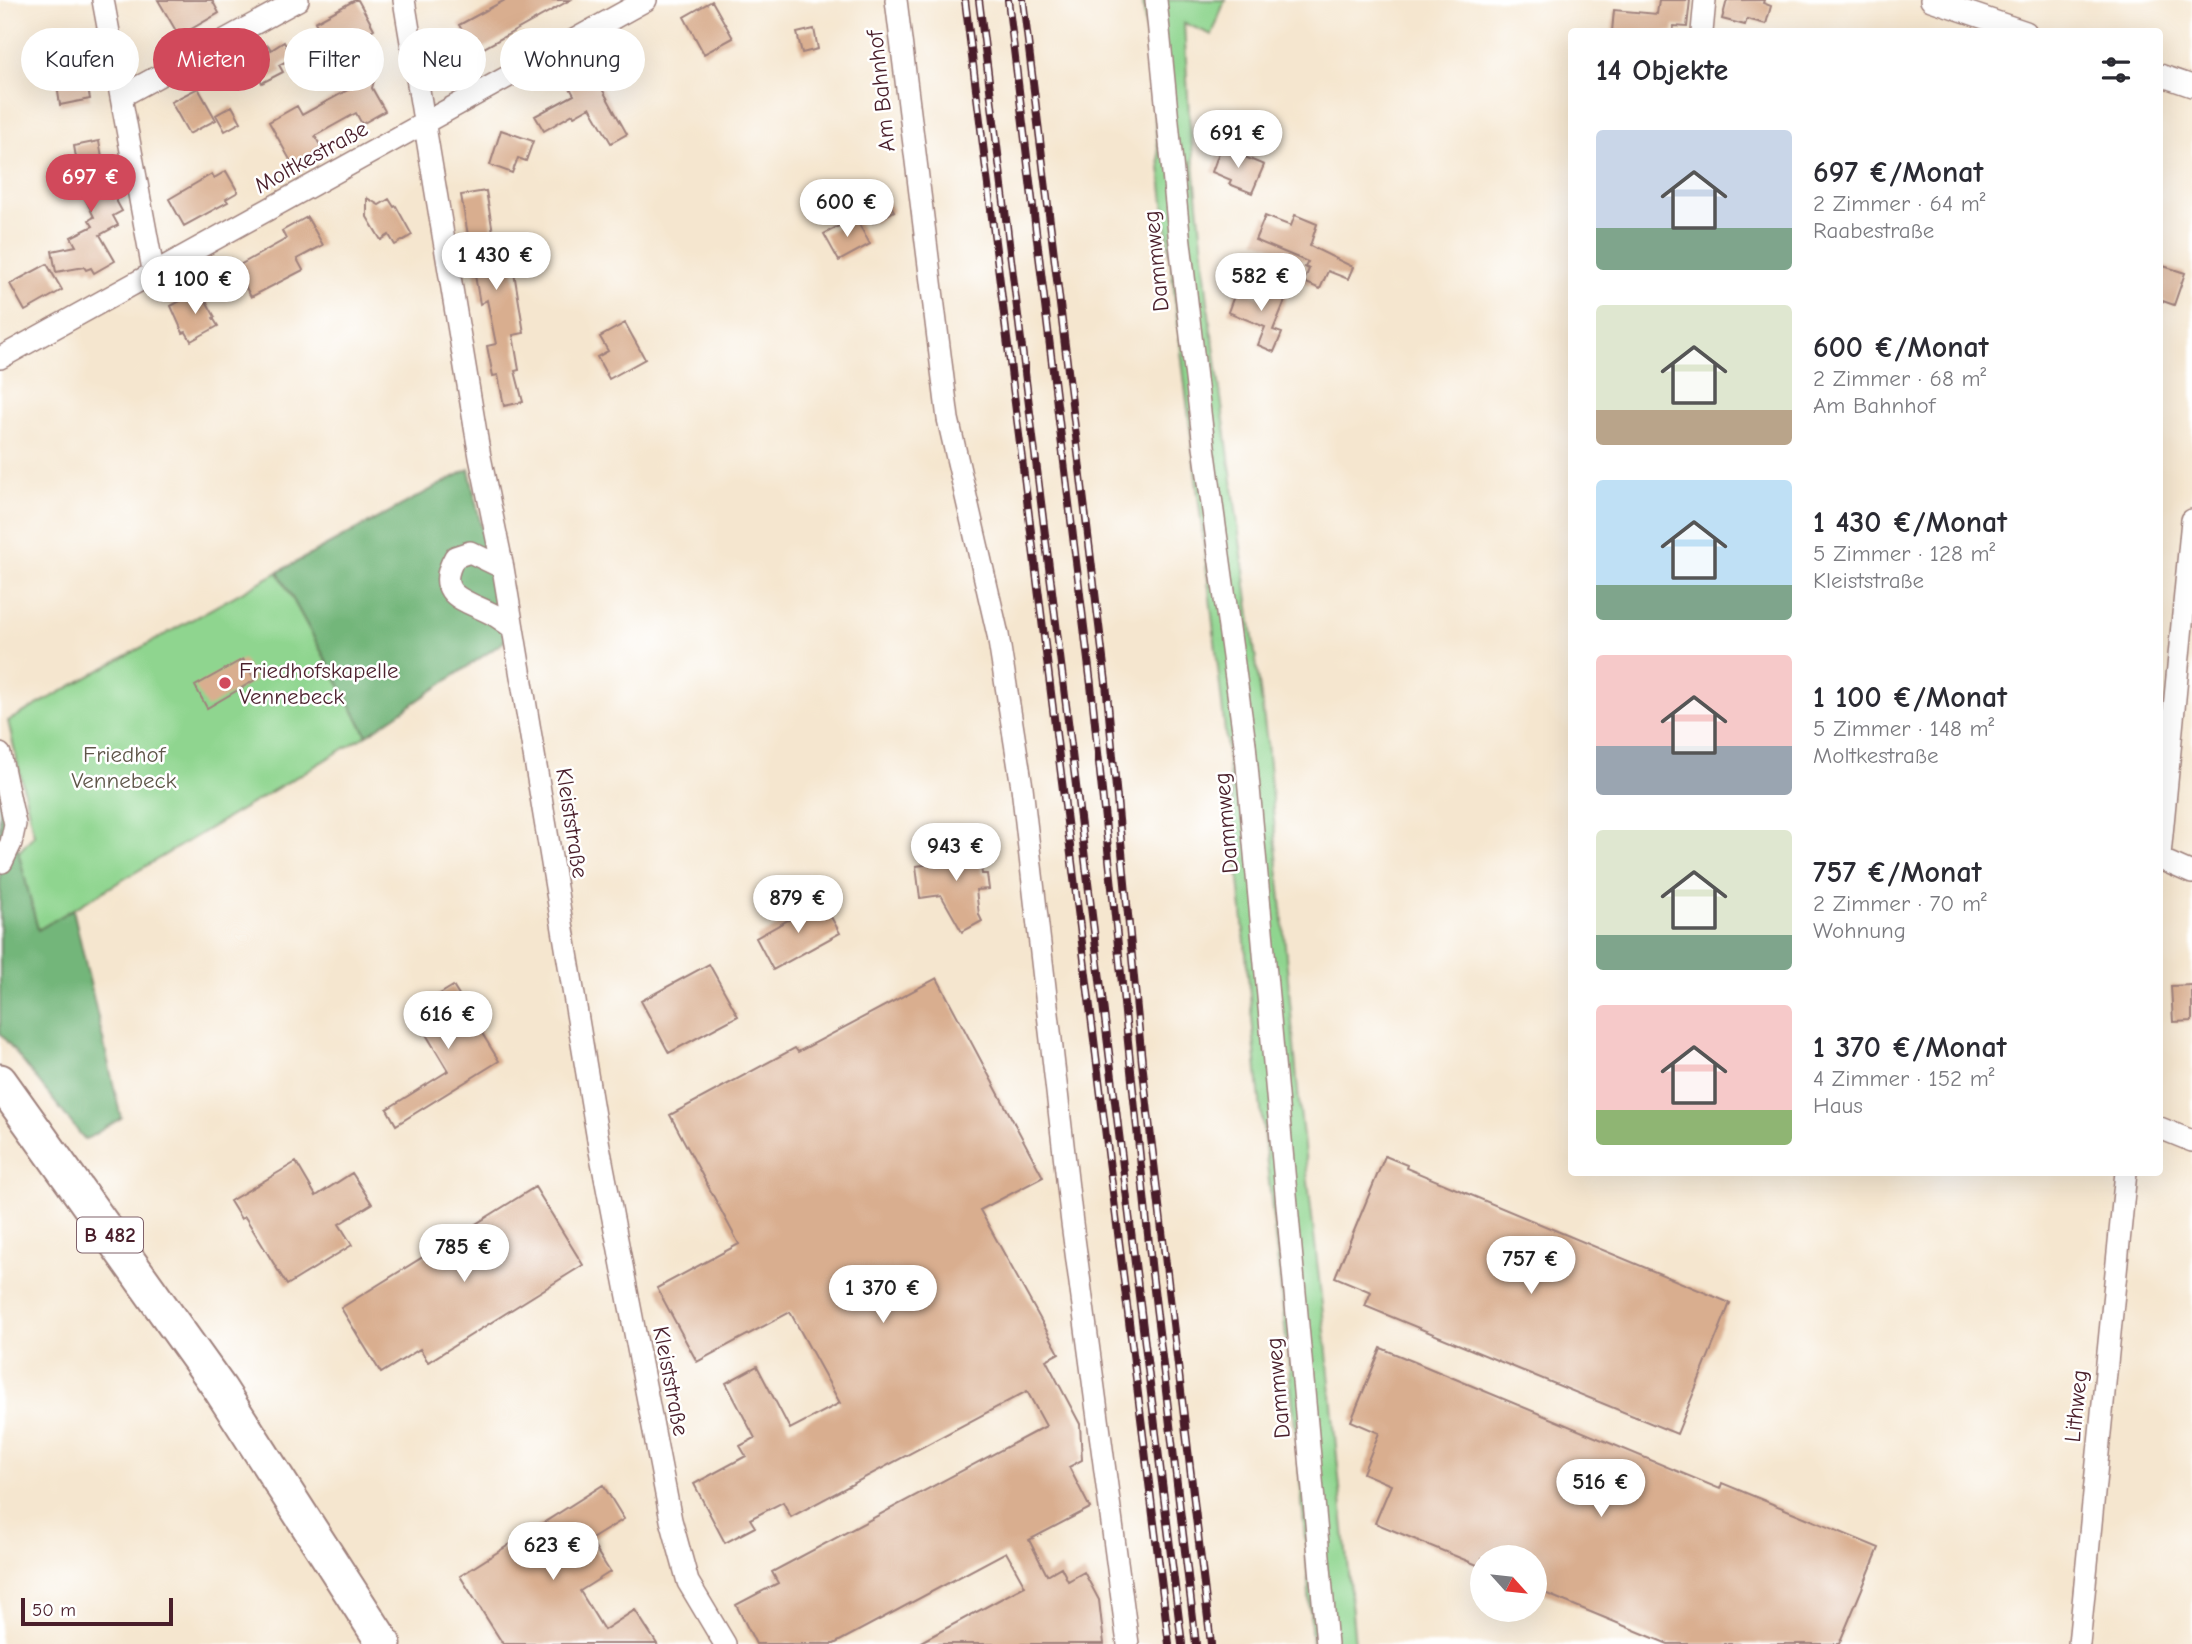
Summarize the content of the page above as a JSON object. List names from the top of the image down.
{
  "streets": {
    "main road": ["B 482"],
    "street": [
      "Am Bahnhof",
      "Moltkestraße",
      "Dammweg",
      "Kleiststraße",
      "Lithweg"
    ]
  },
  "crossings": [
    ["Moltkestraße", "Kleiststraße"]
  ],
  "parks": ["Friedhof Vennebeck"],
  "places": ["Friedhofskapelle Vennebeck"],
  "scale_bar": "50 m",
  "north": "bottom right",
  "page": {
    "chip": [
      "Kaufen",
      "Mieten",
      "Filter",
      "Neu",
      "Wohnung"
    ],
    "heading": "14 Objekte",
    "price": [
      "691 €",
      "697 €",
      "600 €",
      "1 430 €",
      "582 €",
      "1 100 €",
      "943 €",
      "879 €",
      "616 €",
      "785 €",
      "757 €",
      "1 370 €",
      "516 €",
      "623 €"
    ],
    "list": [
      {
        "name": "697 €/Monat",
        "note": "2 Zimmer · 64 m² · Raabestraße"
      },
      {
        "name": "600 €/Monat",
        "note": "2 Zimmer · 68 m² · Am Bahnhof"
      },
      {
        "name": "1 430 €/Monat",
        "note": "5 Zimmer · 128 m² · Kleiststraße"
      },
      {
        "name": "1 100 €/Monat",
        "note": "5 Zimmer · 148 m² · Moltkestraße"
      },
      {
        "name": "757 €/Monat",
        "note": "2 Zimmer · 70 m² · Wohnung"
      },
      {
        "name": "1 370 €/Monat",
        "note": "4 Zimmer · 152 m² · Haus"
      }
    ],
    "scale": "50 m"
  }
}
